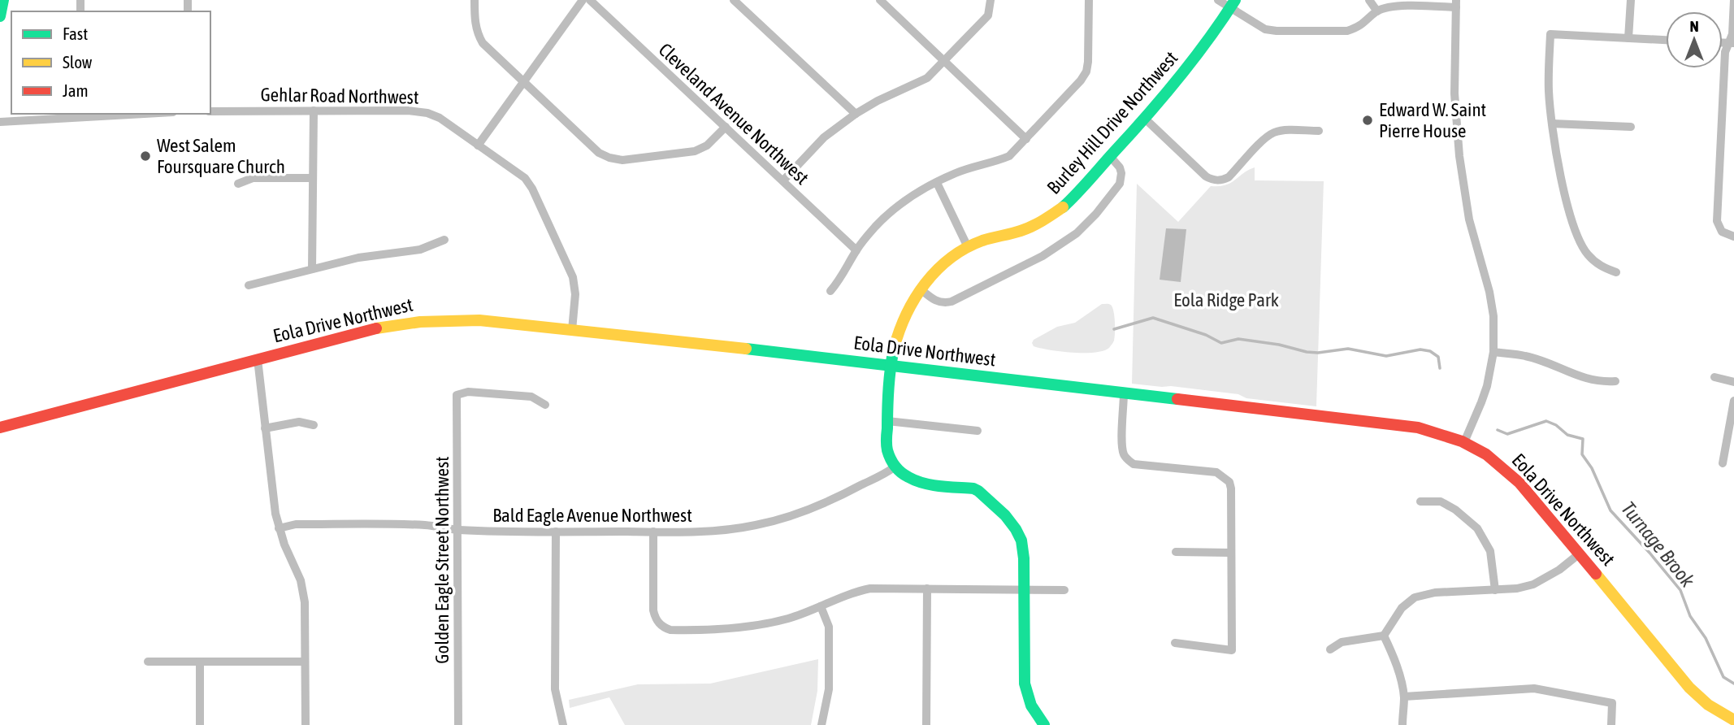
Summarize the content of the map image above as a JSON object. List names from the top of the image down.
{
  "streets": {
    "main road": ["Burley Hill Drive Northwest", "Eola Drive Northwest"],
    "street": [
      "Gehlar Road Northwest",
      "Cleveland Avenue Northwest",
      "Bald Eagle Avenue Northwest",
      "Golden Eagle Street Northwest"
    ]
  },
  "crossings": [
    ["Gehlar Road Northwest", "Eola Drive Northwest"],
    ["Burley Hill Drive Northwest", "Eola Drive Northwest"],
    ["Burley Hill Drive Northwest", "Bald Eagle Avenue Northwest"],
    ["Bald Eagle Avenue Northwest", "Golden Eagle Street Northwest"]
  ],
  "water": ["Turnage Brook"],
  "parks": ["Eola Ridge Park"],
  "places": ["Edward W. Saint Pierre House", "West Salem Foursquare Church"],
  "legend": ["Fast", "Slow", "Jam"],
  "north": "top"
}
